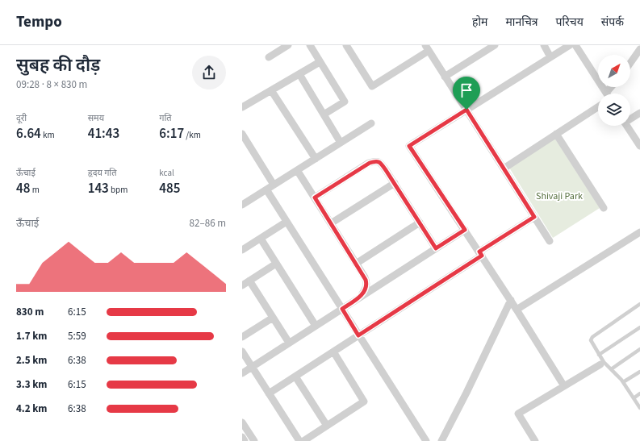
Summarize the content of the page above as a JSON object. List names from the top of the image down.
{
  "parks": ["Shivaji Park"],
  "north": "top right",
  "page": {
    "header": "Tempo",
    "nav": [
      "होम",
      "मानचित्र",
      "परिचय",
      "संपर्क"
    ],
    "heading": ["सुबह की दौड़", "09:28 · 8 × 830 m"],
    "stats": [
      ["दूरी", "6.64 km"],
      ["समय", "41:43"],
      ["गति", "6:17 /km"],
      ["ऊँचाई", "48 m"],
      ["हृदय गति", "143 bpm"],
      ["kcal", "485"]
    ],
    "chart": ["ऊँचाई", "82–86 m"],
    "list": [
      {
        "name": "830 m",
        "note": "6:15"
      },
      {
        "name": "1.7 km",
        "note": "5:59"
      },
      {
        "name": "2.5 km",
        "note": "6:38"
      },
      {
        "name": "3.3 km",
        "note": "6:15"
      },
      {
        "name": "4.2 km",
        "note": "6:38"
      }
    ]
  }
}
